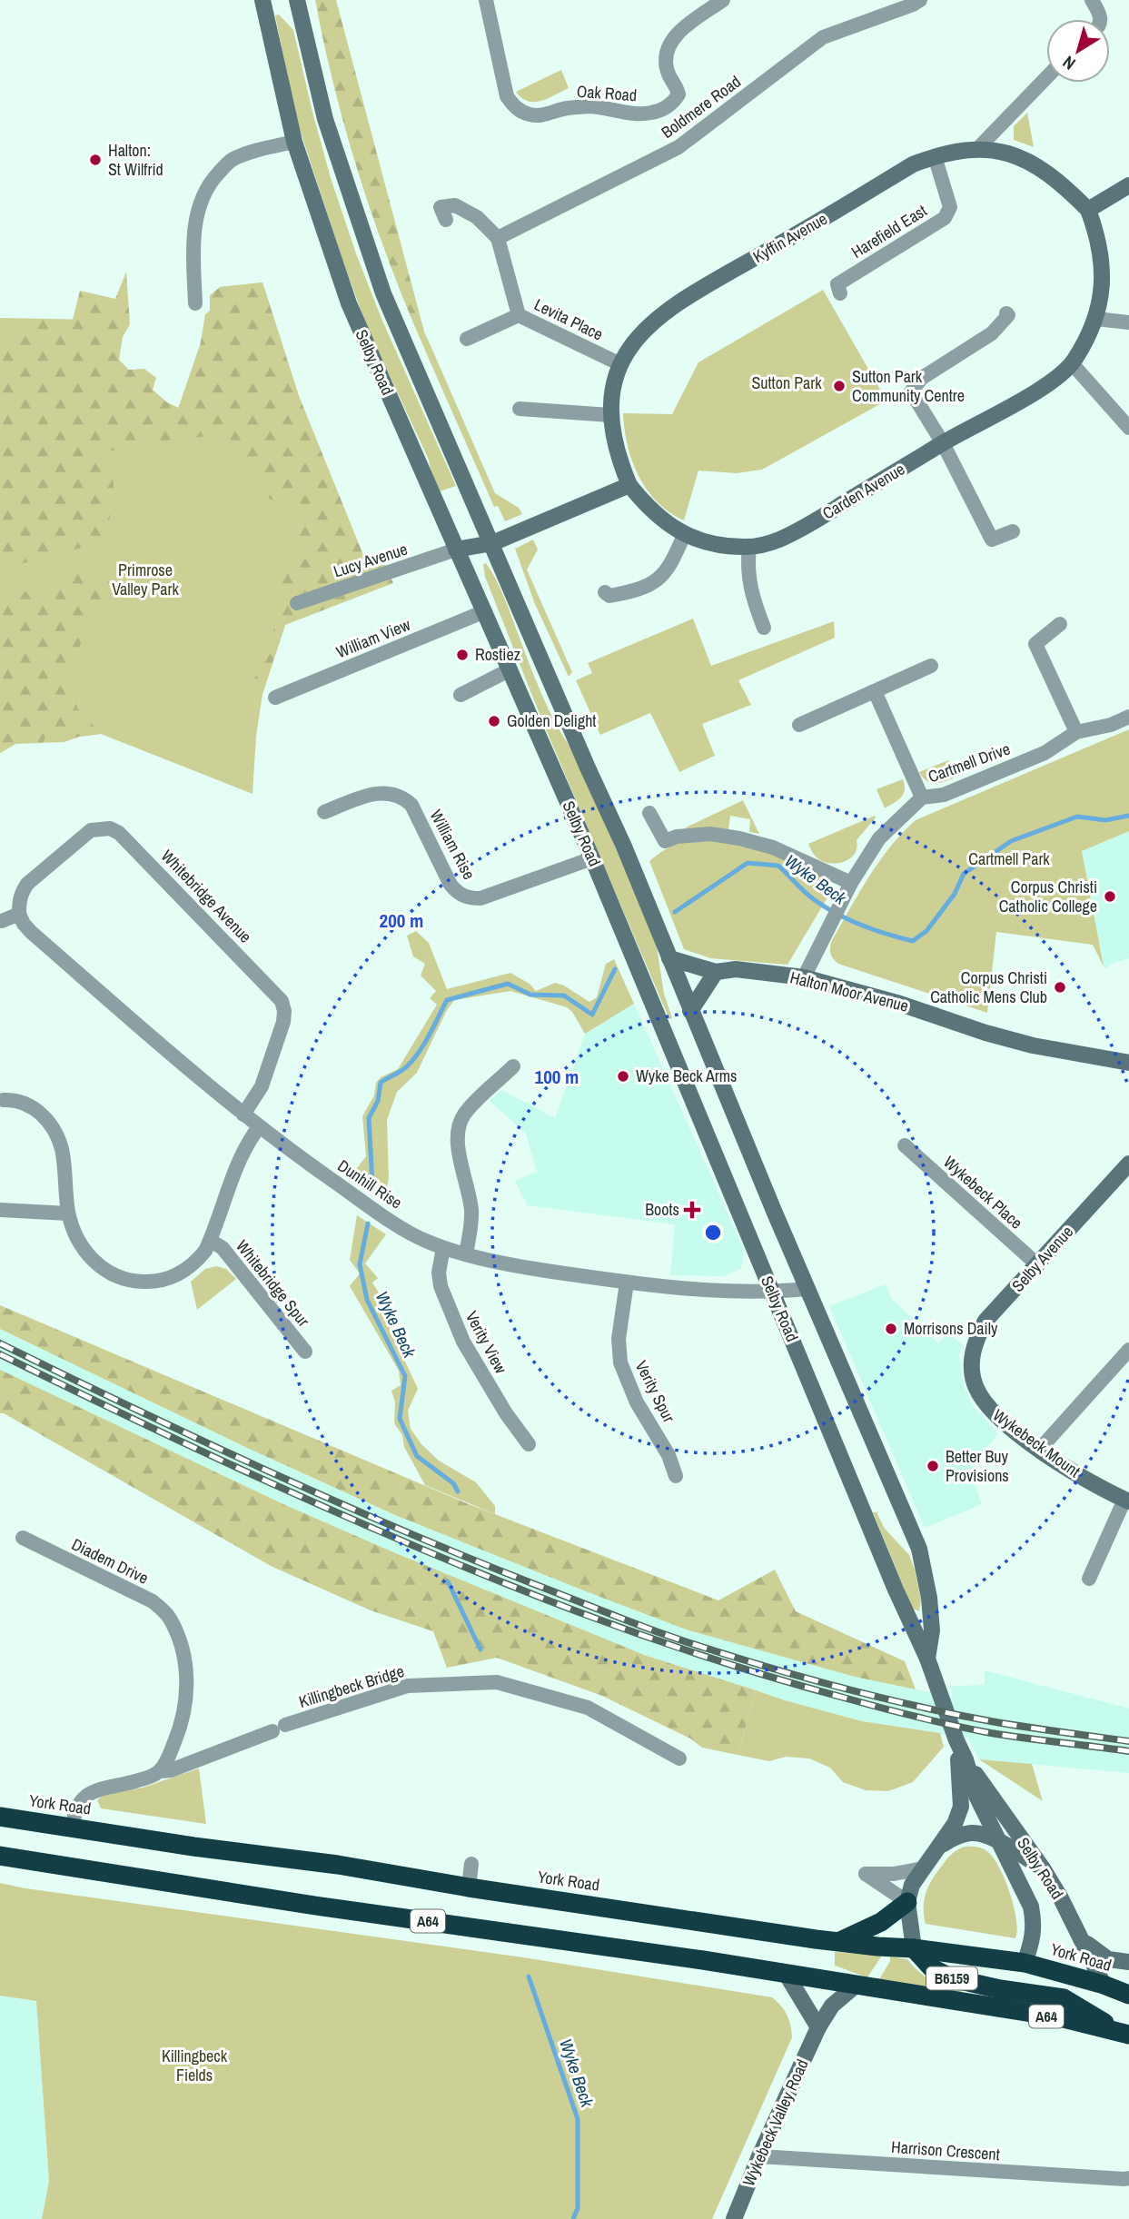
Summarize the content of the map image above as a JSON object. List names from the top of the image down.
{
  "streets": {
    "highway": ["York Road", "A64", "B6159"],
    "main road": [
      "Kyffin Avenue",
      "Selby Road",
      "Carden Avenue",
      "Halton Moor Avenue",
      "Selby Avenue",
      "Wykebeck Mount",
      "Wykebeck Valley Road"
    ],
    "street": [
      "Oak Road",
      "Boldmere Road",
      "Harefield East",
      "Levita Place",
      "Lucy Avenue",
      "William View",
      "Cartmell Drive",
      "William Rise",
      "Whitebridge Avenue",
      "Dunhill Rise",
      "Wykebeck Place",
      "Whitebridge Spur",
      "Verity View",
      "Verity Spur",
      "Diadem Drive",
      "Killingbeck Bridge",
      "Harrison Crescent"
    ]
  },
  "crossings": [
    ["Harefield East", "Kyffin Avenue"],
    ["Kyffin Avenue", "Levita Place"],
    ["Kyffin Avenue", "Carden Avenue"],
    ["Selby Road", "Lucy Avenue"],
    ["Selby Road", "William View"],
    ["Selby Road", "William Rise"],
    ["Selby Road", "Halton Moor Avenue"],
    ["Selby Road", "Dunhill Rise"],
    ["Selby Road", "York Road"],
    ["Selby Road", "B6159"],
    ["Cartmell Drive", "Halton Moor Avenue"],
    ["Whitebridge Avenue", "Dunhill Rise"],
    ["Dunhill Rise", "Verity View"],
    ["Dunhill Rise", "Verity Spur"],
    ["Wykebeck Place", "Selby Avenue"],
    ["Selby Avenue", "Wykebeck Mount"],
    ["Diadem Drive", "Killingbeck Bridge"],
    ["York Road", "B6159"],
    ["A64", "B6159"],
    ["A64", "Wykebeck Valley Road"],
    ["Wykebeck Valley Road", "Harrison Crescent"]
  ],
  "water": ["Wyke Beck"],
  "parks": [
    "Sutton Park",
    "Primrose Valley Park",
    "Cartmell Park",
    "Killingbeck Fields"
  ],
  "places": {
    "other": [
      "Halton: St Wilfrid",
      "Sutton Park Community Centre",
      "Rostiez",
      "Golden Delight",
      "Corpus Christi Catholic College",
      "Corpus Christi Catholic Mens Club",
      "Wyke Beck Arms",
      "Morrisons Daily",
      "Better Buy Provisions"
    ],
    "health": ["Boots"]
  },
  "north": "bottom left",
  "rings": ["200 m", "100 m"]
}
